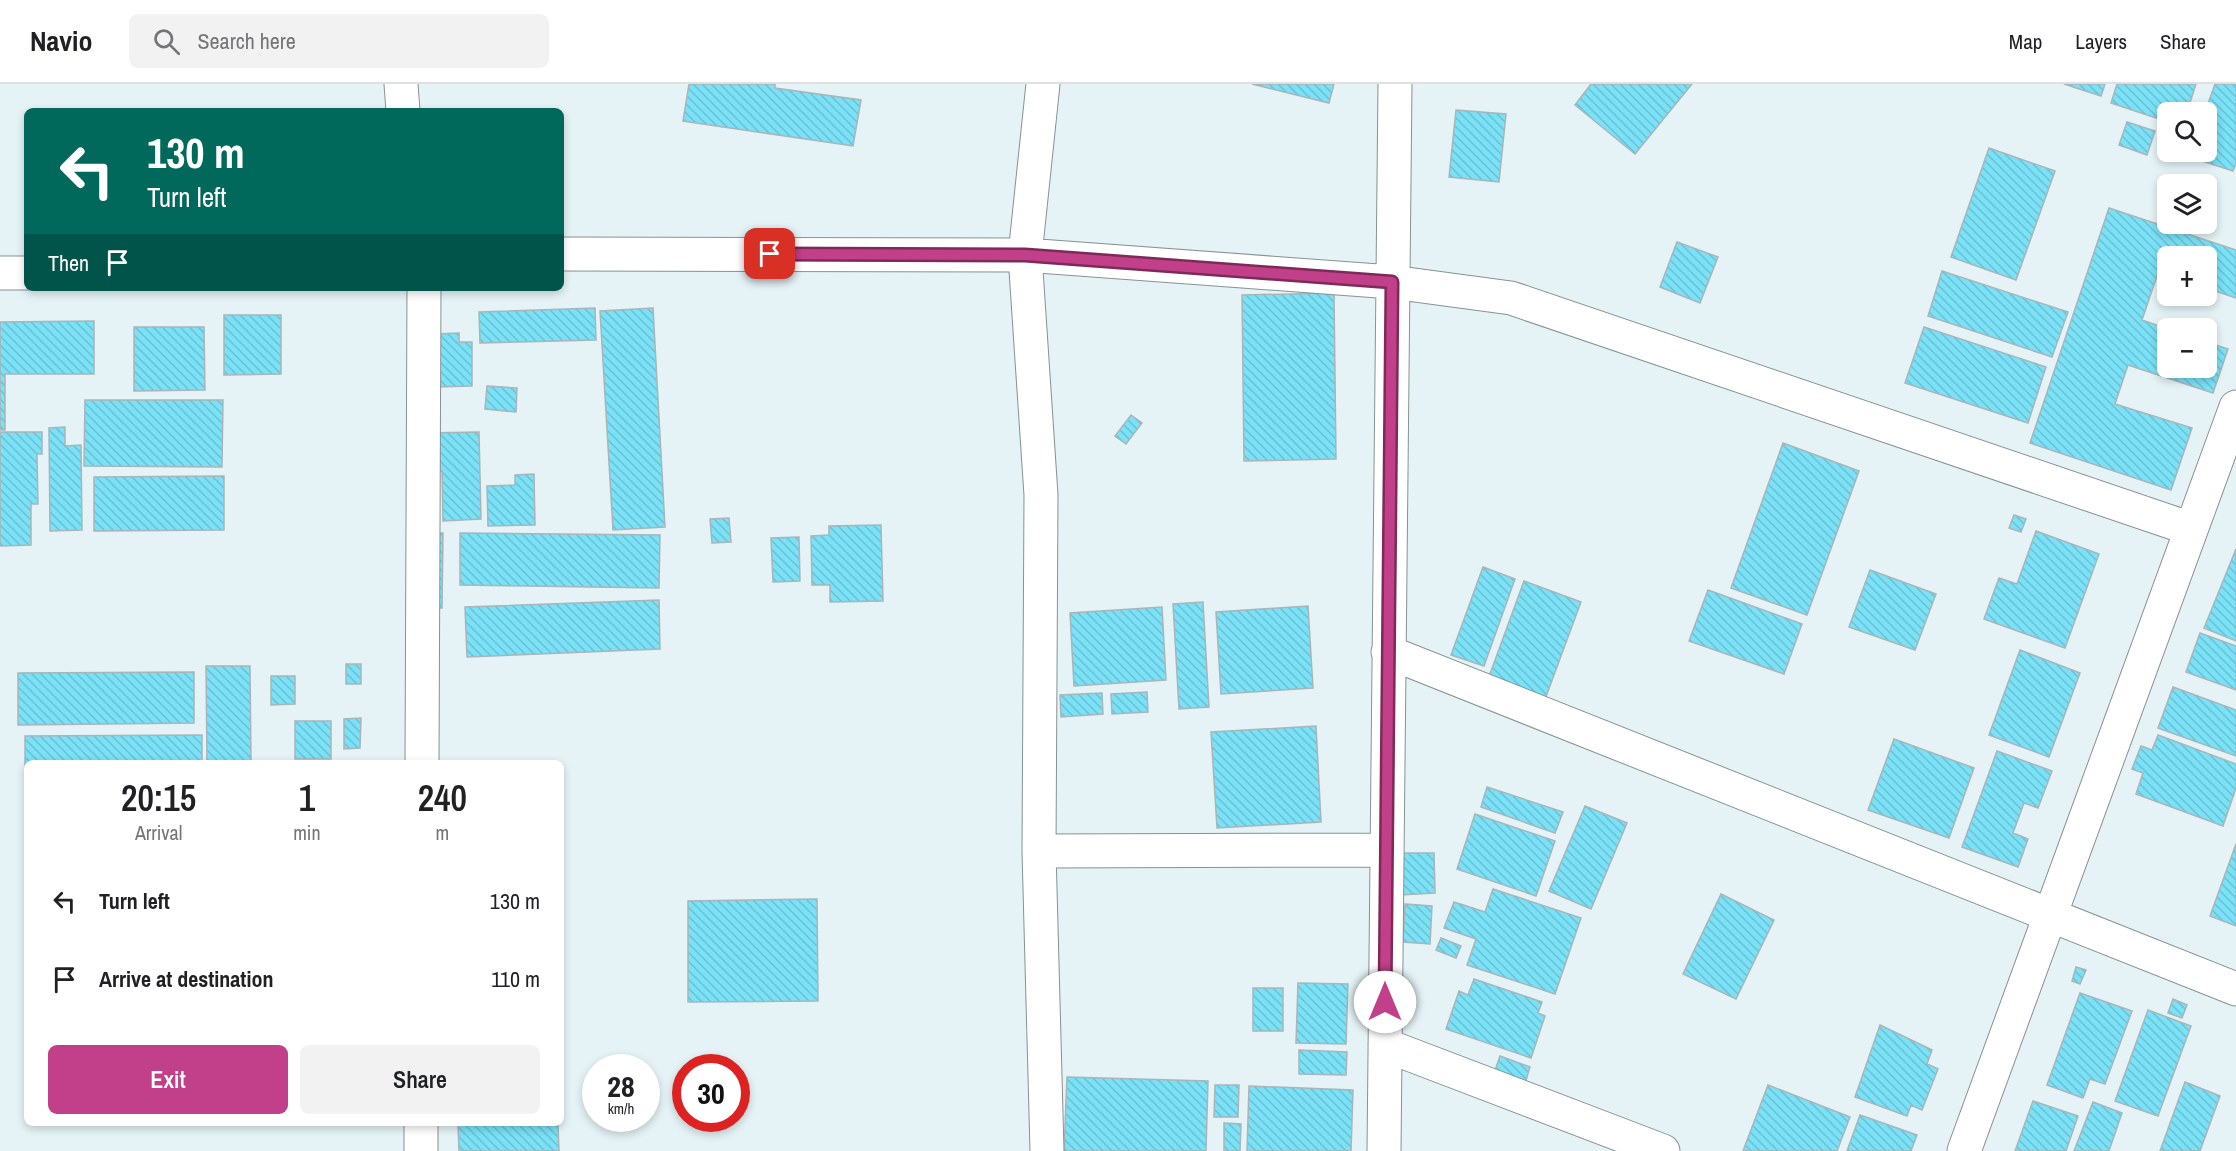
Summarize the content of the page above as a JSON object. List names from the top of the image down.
{
  "page": {
    "header": "Navio",
    "search": "Search here",
    "nav": ["Map", "Layers", "Share"],
    "map_buttons": ["+", "−"],
    "turn": ["130 m", "Turn left"],
    "then": "Then",
    "eta": [
      "20:15",
      "Arrival",
      "1",
      "min",
      "240",
      "m"
    ],
    "list": [
      {
        "name": "Turn left",
        "value": "130 m"
      },
      {
        "name": "Arrive at destination",
        "value": "110 m"
      }
    ],
    "buttons": ["Exit", "Share"],
    "speed": "28 km/h",
    "limit": "30"
  }
}
